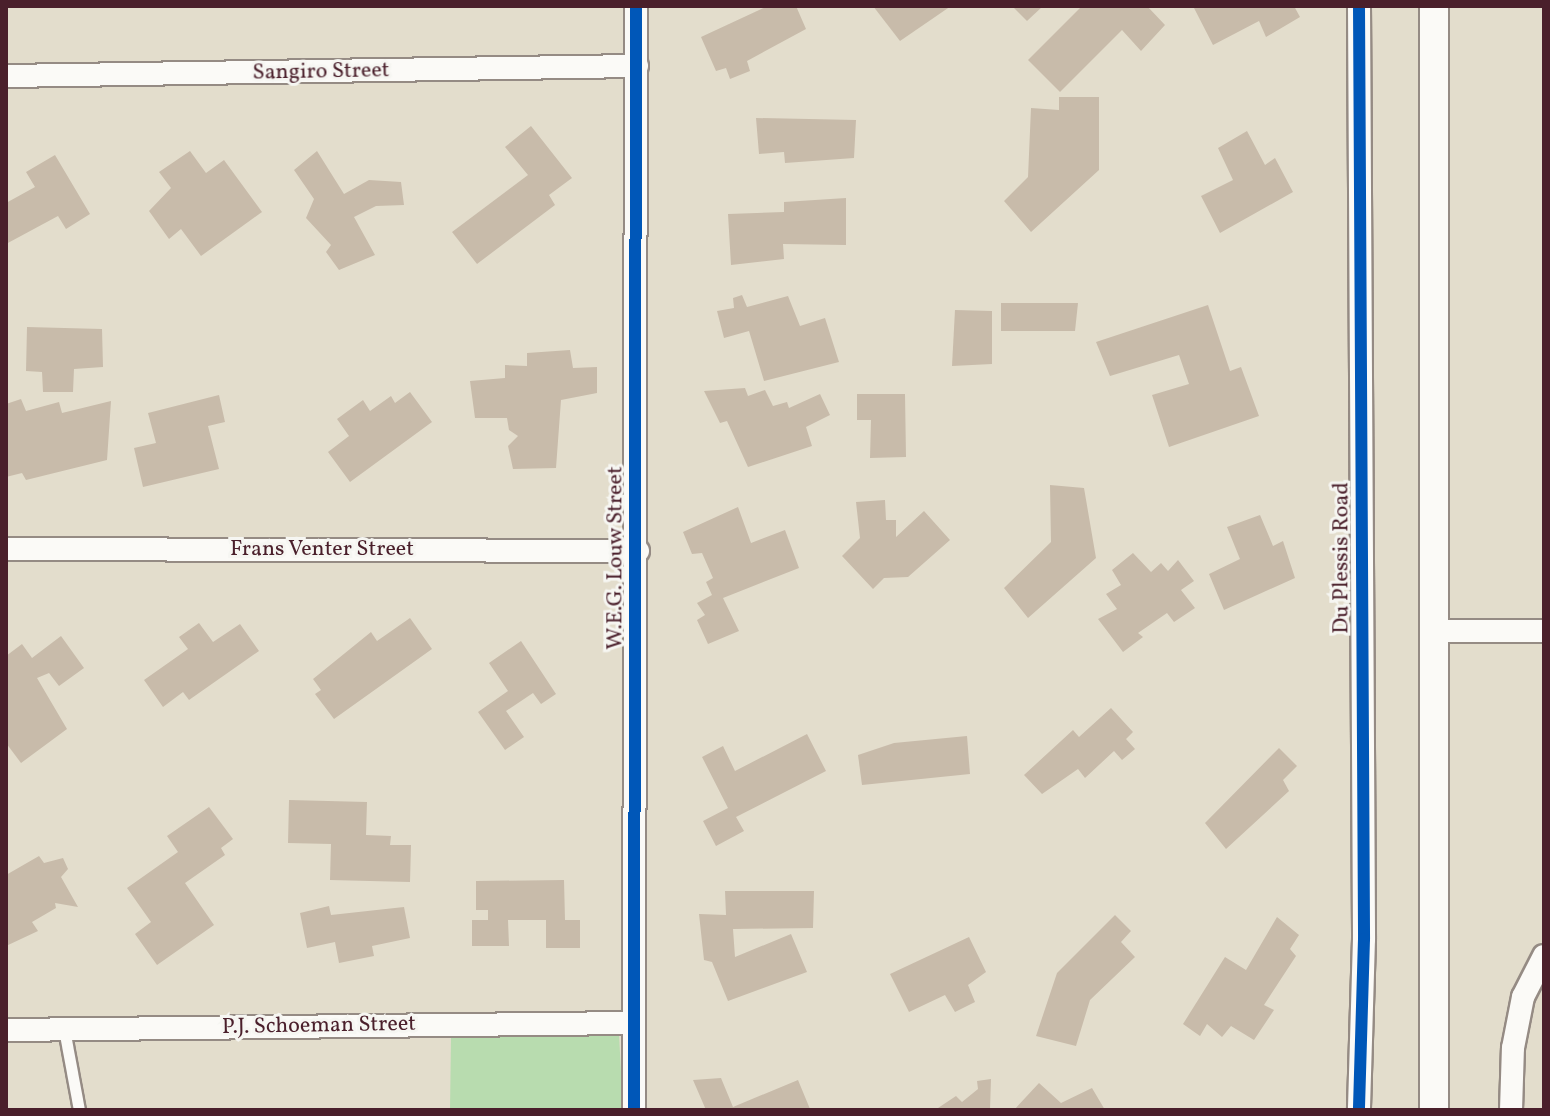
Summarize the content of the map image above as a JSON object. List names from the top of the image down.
{
  "streets": {
    "street": [
      "Sangiro Street",
      "Frans Venter Street",
      "W.E.G. Louw Street",
      "Du Plessis Road",
      "P.J. Schoeman Street"
    ]
  },
  "crossings": [
    ["Sangiro Street", "W.E.G. Louw Street"],
    ["Frans Venter Street", "W.E.G. Louw Street"],
    ["W.E.G. Louw Street", "P.J. Schoeman Street"]
  ]
}
